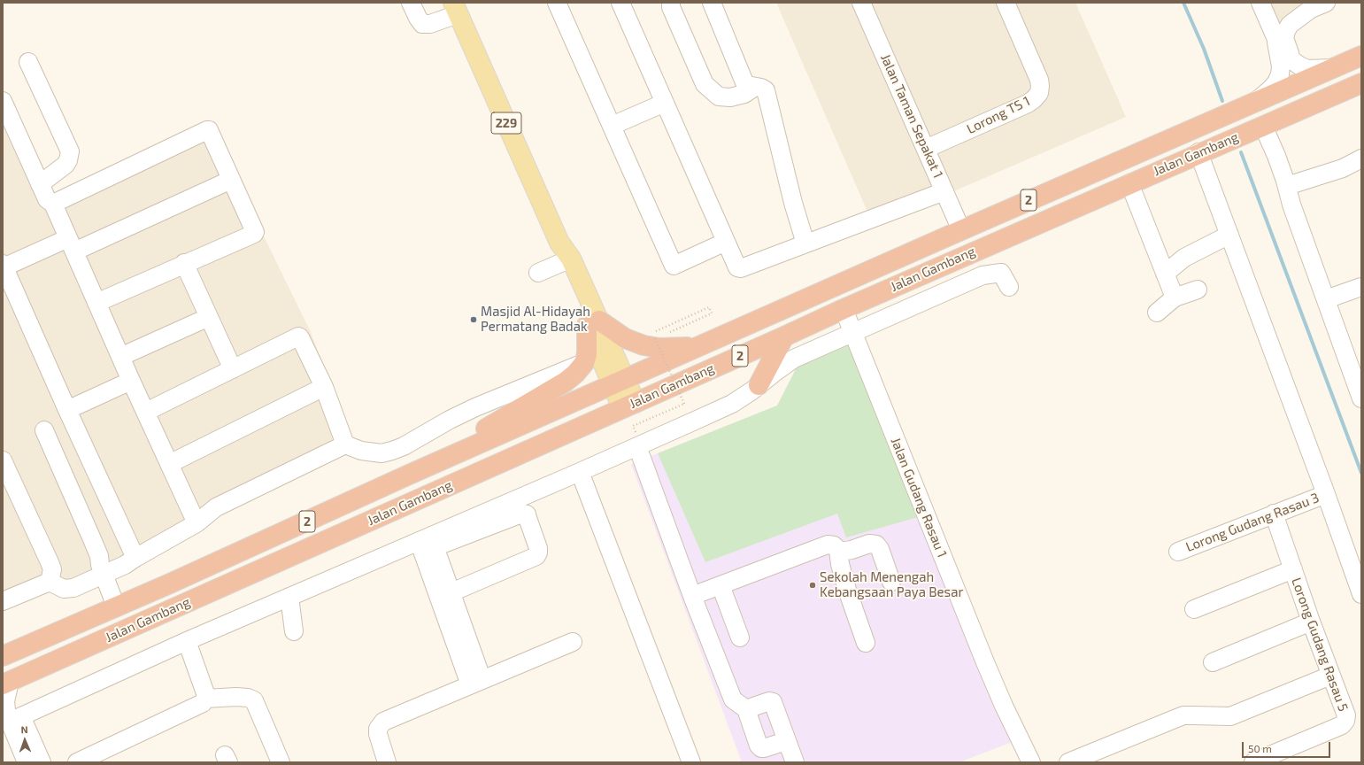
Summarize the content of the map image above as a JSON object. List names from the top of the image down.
{
  "streets": {
    "highway": ["Jalan Gambang", "2"],
    "main road": ["229"],
    "street": [
      "Lorong TS 1",
      "Jalan Taman Sepakat 1",
      "Jalan Gudang Rasau 1",
      "Lorong Gudang Rasau 3",
      "Lorong Gudang Rasau 5"
    ]
  },
  "crossings": [
    ["Lorong TS 1", "Jalan Taman Sepakat 1"],
    ["Jalan Taman Sepakat 1", "Jalan Gambang"],
    ["229", "Jalan Gambang"],
    ["Jalan Gambang", "Jalan Gudang Rasau 1"],
    ["Lorong Gudang Rasau 3", "Lorong Gudang Rasau 5"]
  ],
  "places": ["Masjid Al-Hidayah Permatang Badak", "Sekolah Menengah Kebangsaan Paya Besar"],
  "scale_bar": "50 m",
  "north": "top"
}
